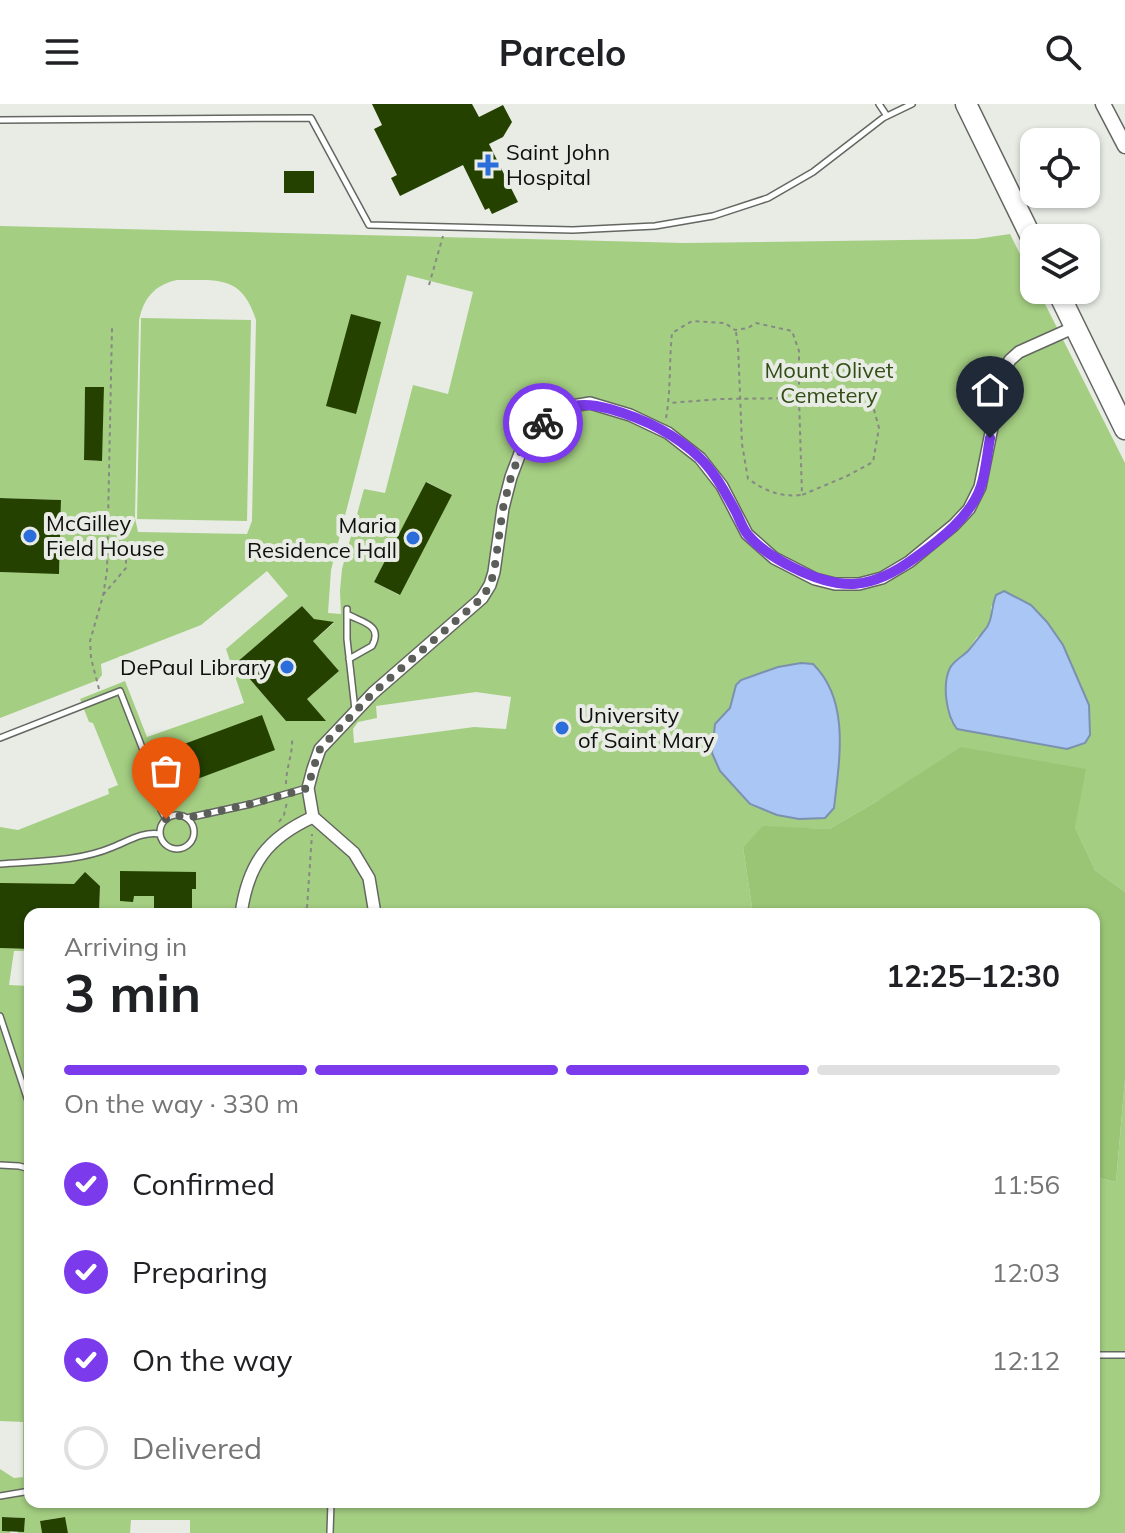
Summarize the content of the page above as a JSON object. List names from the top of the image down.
{
  "parks": ["Mount Olivet Cemetery"],
  "places": {
    "health": ["Saint John Hospital"],
    "other": [
      "McGilley Field House",
      "Maria Residence Hall",
      "DePaul Library",
      "University of Saint Mary"
    ]
  },
  "page": {
    "header": "Parcelo",
    "heading": ["3 min", "Arriving in", "12:25–12:30"],
    "bar": "On the way · 330 m",
    "list": [
      ["Confirmed", "11:56"],
      ["Preparing", "12:03"],
      ["On the way", "12:12"],
      "Delivered"
    ]
  }
}
